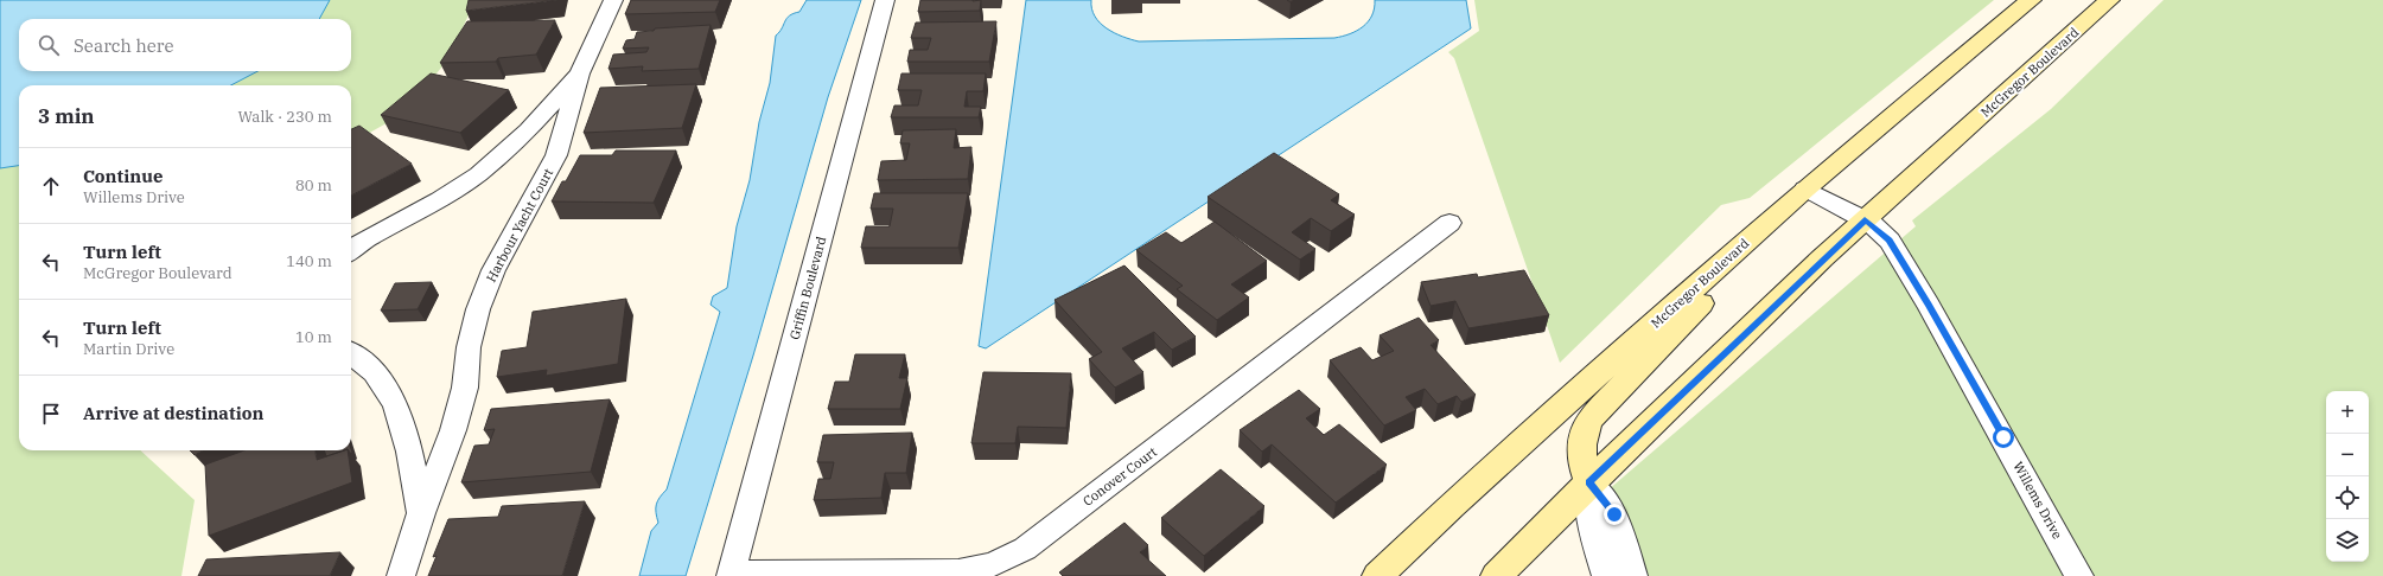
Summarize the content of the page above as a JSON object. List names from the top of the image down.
{
  "streets": {
    "main road": ["McGregor Boulevard"],
    "street": [
      "Harbour Yacht Court",
      "Griffin Boulevard",
      "Conover Court",
      "Willems Drive"
    ]
  },
  "crossings": [
    ["McGregor Boulevard", "Willems Drive"],
    ["Griffin Boulevard", "Conover Court"]
  ],
  "page": {
    "search": "Search here",
    "heading": ["3 min", "Walk · 230 m"],
    "list": [
      ["Continue", "Willems Drive", "80 m"],
      ["Turn left", "McGregor Boulevard", "140 m"],
      ["Turn left", "Martin Drive", "10 m"],
      "Arrive at destination"
    ],
    "map_buttons": ["+", "−"]
  }
}
